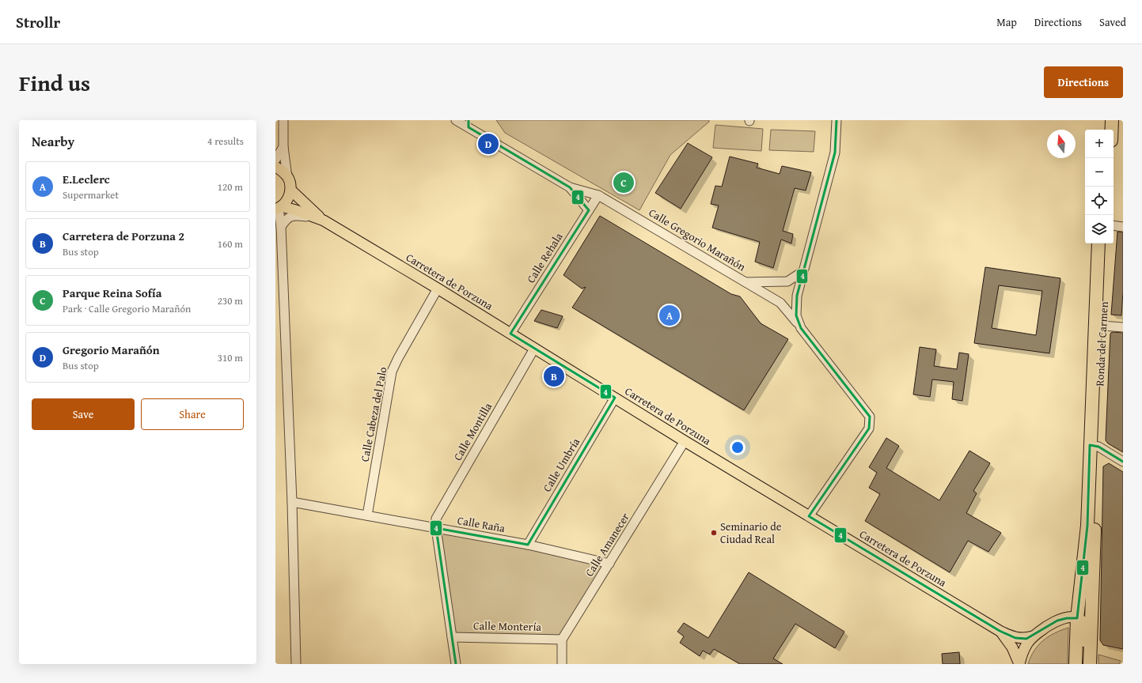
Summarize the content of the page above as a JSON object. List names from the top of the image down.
{
  "streets": {
    "highway": ["Ronda del Carmen"],
    "main road": ["Carretera de Porzuna"],
    "street": [
      "Calle Gregorio Marañón",
      "Calle Rehala",
      "Calle Cabeza del Palo",
      "Calle Montilla",
      "Calle Umbría",
      "Calle Raña",
      "Calle Amanecer",
      "Calle Montería"
    ]
  },
  "crossings": [
    ["Calle Gregorio Marañón", "Calle Rehala"],
    ["Calle Gregorio Marañón", "Carretera de Porzuna"],
    ["Calle Rehala", "Carretera de Porzuna"],
    ["Carretera de Porzuna", "Calle Cabeza del Palo"],
    ["Carretera de Porzuna", "Calle Montilla"],
    ["Carretera de Porzuna", "Calle Umbría"],
    ["Carretera de Porzuna", "Calle Amanecer"],
    ["Calle Cabeza del Palo", "Calle Raña"],
    ["Calle Montilla", "Calle Raña"],
    ["Calle Umbría", "Calle Raña"],
    ["Calle Raña", "Calle Amanecer"],
    ["Calle Amanecer", "Calle Montería"]
  ],
  "places": ["Seminario de Ciudad Real"],
  "lines": ["transit line 4"],
  "north": "top",
  "page": {
    "header": "Strollr",
    "nav": ["Map", "Directions", "Saved"],
    "title": "Find us",
    "buttons": [
      "Directions",
      ["Save", "Share"]
    ],
    "heading": ["Nearby", "4 results"],
    "map_buttons": ["+", "−"],
    "pins": [
      "D",
      "C",
      "A",
      "B"
    ],
    "list": [
      {
        "mark": "A",
        "name": "E.Leclerc",
        "note": "Supermarket",
        "value": "120 m"
      },
      {
        "mark": "B",
        "name": "Carretera de Porzuna 2",
        "note": "Bus stop",
        "value": "160 m"
      },
      {
        "mark": "C",
        "name": "Parque Reina Sofía",
        "note": "Park · Calle Gregorio Marañón",
        "value": "230 m"
      },
      {
        "mark": "D",
        "name": "Gregorio Marañón",
        "note": "Bus stop",
        "value": "310 m"
      }
    ]
  }
}
